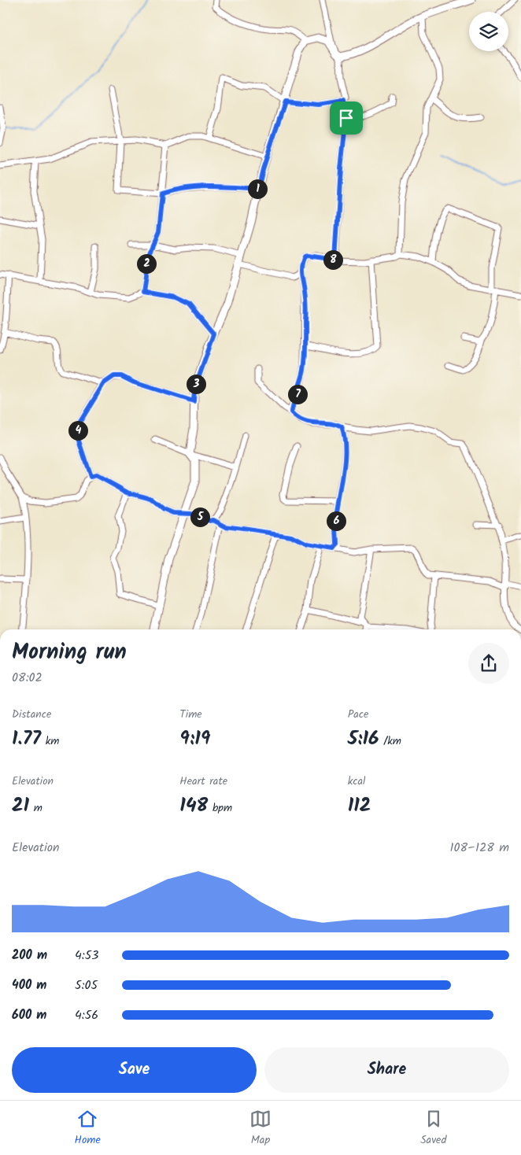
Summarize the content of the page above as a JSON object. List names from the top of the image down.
{
  "page": {
    "pins": [
      "1",
      "8",
      "2",
      "3",
      "7",
      "4",
      "5",
      "6"
    ],
    "heading": ["Morning run", "08:02"],
    "stats": [
      ["Distance", "1.77 km"],
      ["Time", "9:19"],
      ["Pace", "5:16 /km"],
      ["Elevation", "21 m"],
      ["Heart rate", "148 bpm"],
      ["kcal", "112"]
    ],
    "chart": ["Elevation", "108–128 m"],
    "list": [
      {
        "name": "200 m",
        "note": "4:53"
      },
      {
        "name": "400 m",
        "note": "5:05"
      },
      {
        "name": "600 m",
        "note": "4:56"
      }
    ],
    "buttons": ["Save", "Share"],
    "tabs": ["Home", "Map", "Saved"]
  }
}
